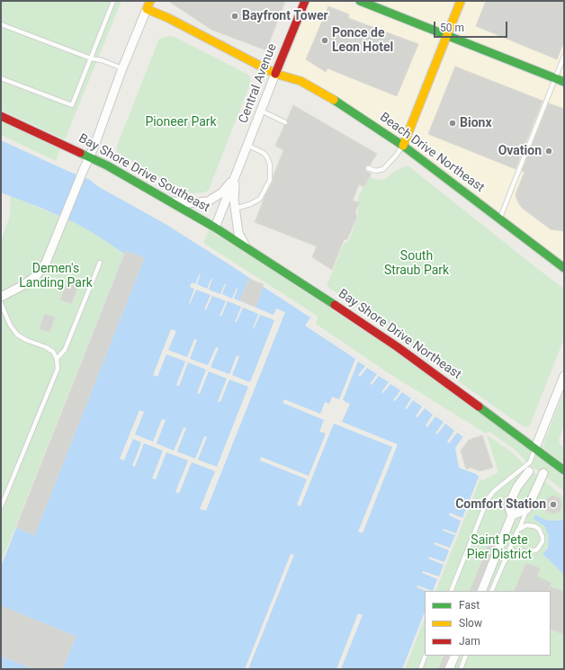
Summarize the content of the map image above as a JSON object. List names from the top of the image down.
{
  "streets": {
    "street": [
      "Central Avenue",
      "Beach Drive Northeast",
      "Bay Shore Drive Southeast",
      "Bay Shore Drive Northeast"
    ]
  },
  "crossings": [
    ["Central Avenue", "Beach Drive Northeast"],
    ["Central Avenue", "Bay Shore Drive Southeast"],
    ["Central Avenue", "Bay Shore Drive Northeast"],
    ["Bay Shore Drive Southeast", "Bay Shore Drive Northeast"]
  ],
  "parks": [
    "Pioneer Park",
    "South Straub Park",
    "Demen's Landing Park",
    "Saint Pete Pier District"
  ],
  "places": [
    "Bayfront Tower",
    "Ponce de Leon Hotel",
    "Bionx",
    "Ovation",
    "Comfort Station"
  ],
  "legend": ["Fast", "Slow", "Jam"],
  "scale_bar": "50 m"
}
